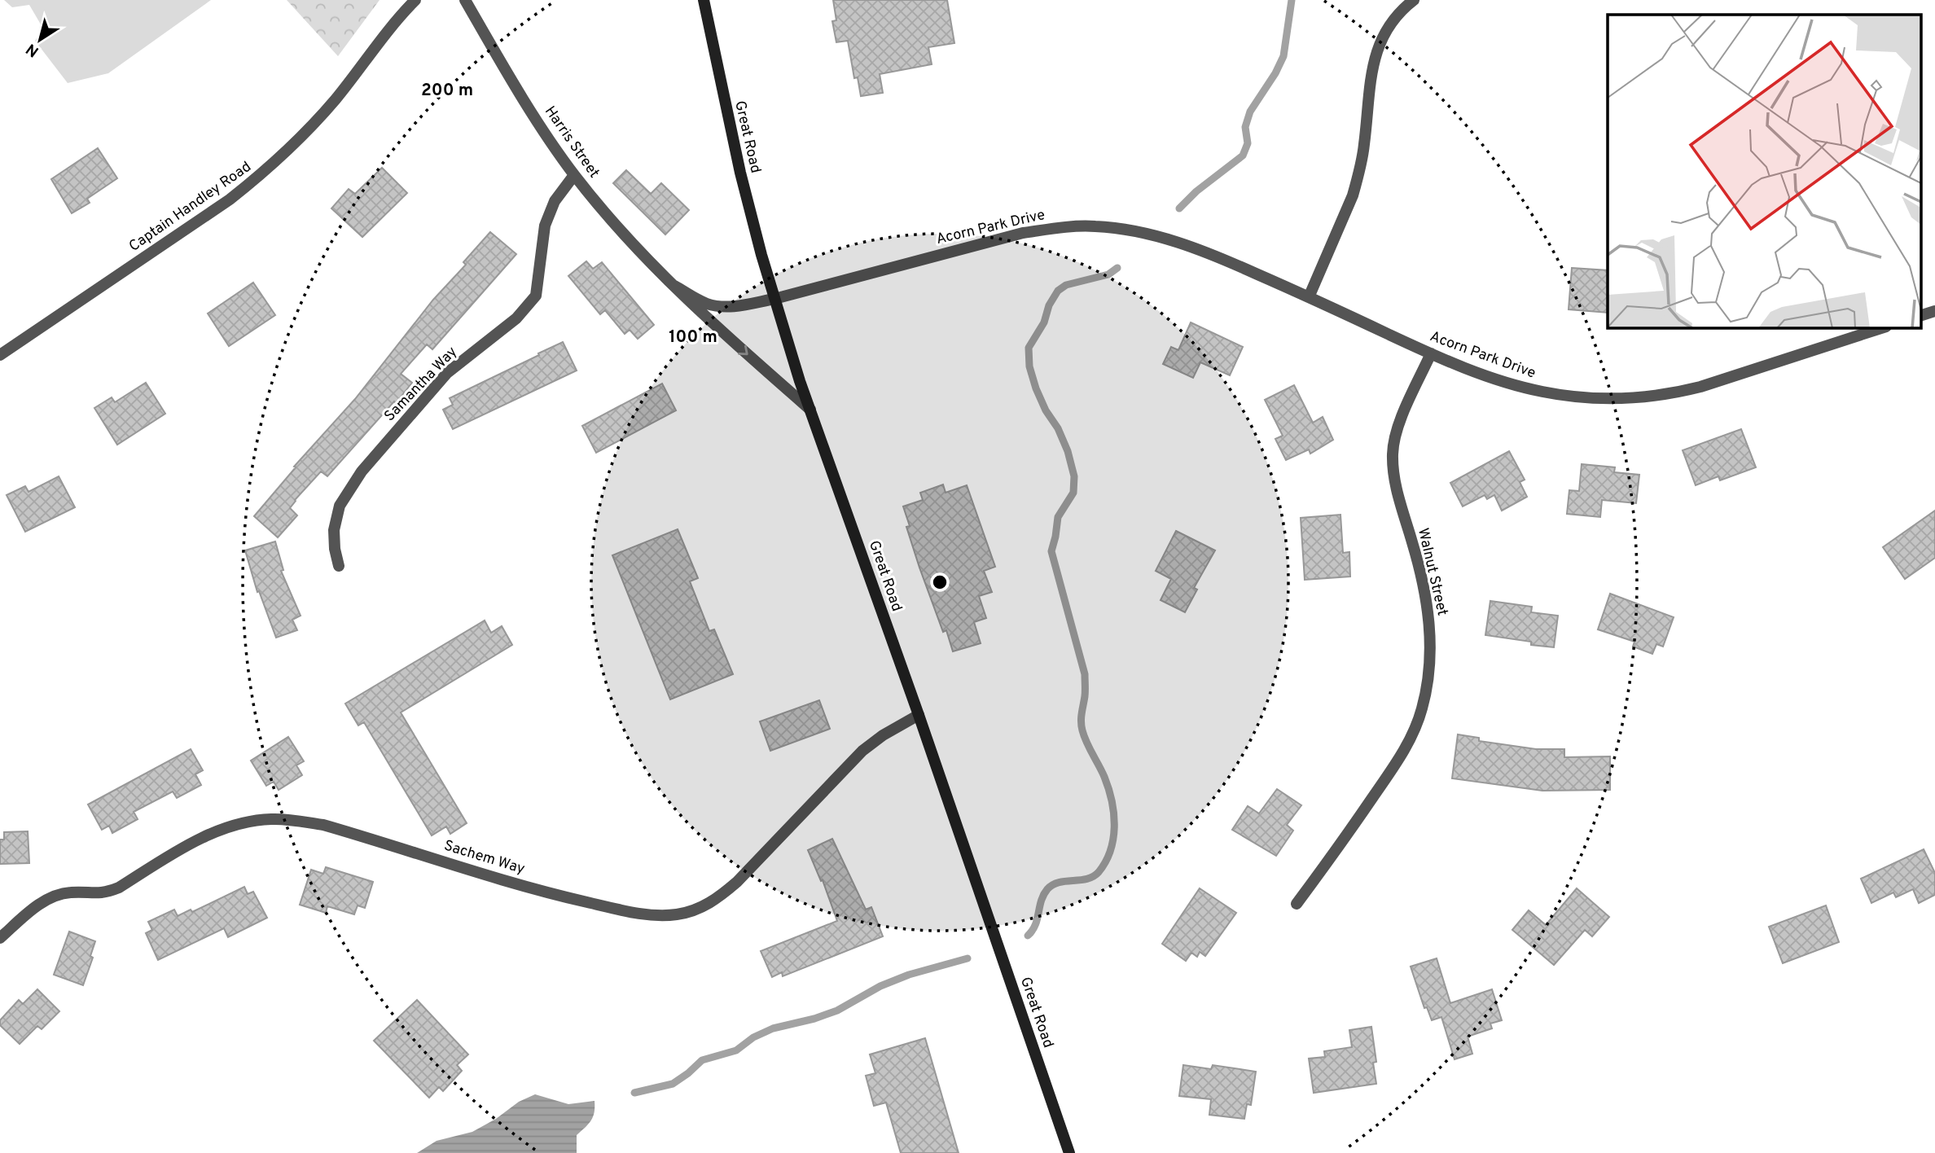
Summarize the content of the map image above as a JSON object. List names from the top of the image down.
{
  "streets": {
    "main road": ["Great Road"],
    "street": [
      "Harris Street",
      "Captain Handley Road",
      "Acorn Park Drive",
      "Samantha Way",
      "Walnut Street",
      "Sachem Way"
    ]
  },
  "crossings": [
    ["Great Road", "Harris Street"],
    ["Great Road", "Acorn Park Drive"],
    ["Great Road", "Sachem Way"],
    ["Harris Street", "Acorn Park Drive"],
    ["Harris Street", "Samantha Way"],
    ["Acorn Park Drive", "Walnut Street"]
  ],
  "north": "bottom left",
  "rings": ["200 m", "100 m"]
}
